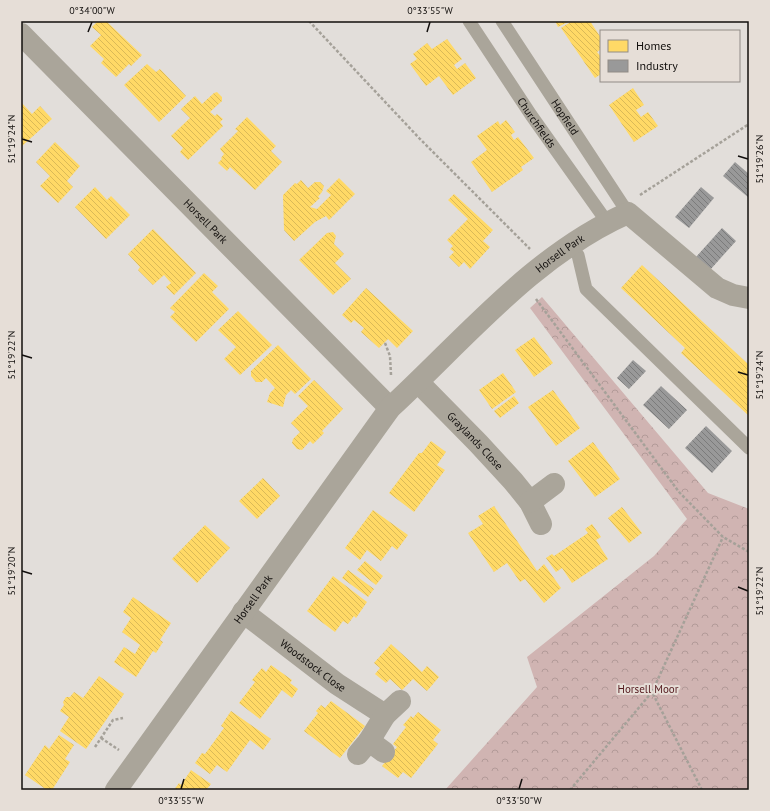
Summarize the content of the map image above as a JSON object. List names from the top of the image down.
{
  "streets": {
    "street": ["Horsell Park", "Graylands Close", "Woodstock Close"],
    "lane": ["Hopfield", "Churchfields"]
  },
  "crossings": [
    ["Hopfield", "Horsell Park"],
    ["Churchfields", "Horsell Park"],
    ["Horsell Park", "Graylands Close"],
    ["Horsell Park", "Woodstock Close"]
  ],
  "parks": ["Horsell Moor"],
  "legend": ["Homes", "Industry"],
  "coordinates": [
    "0°34'00\"W",
    "0°33'55\"W",
    "51°19'24\"N",
    "51°19'26\"N",
    "51°19'22\"N",
    "51°19'20\"N",
    "0°33'50\"W"
  ]
}
